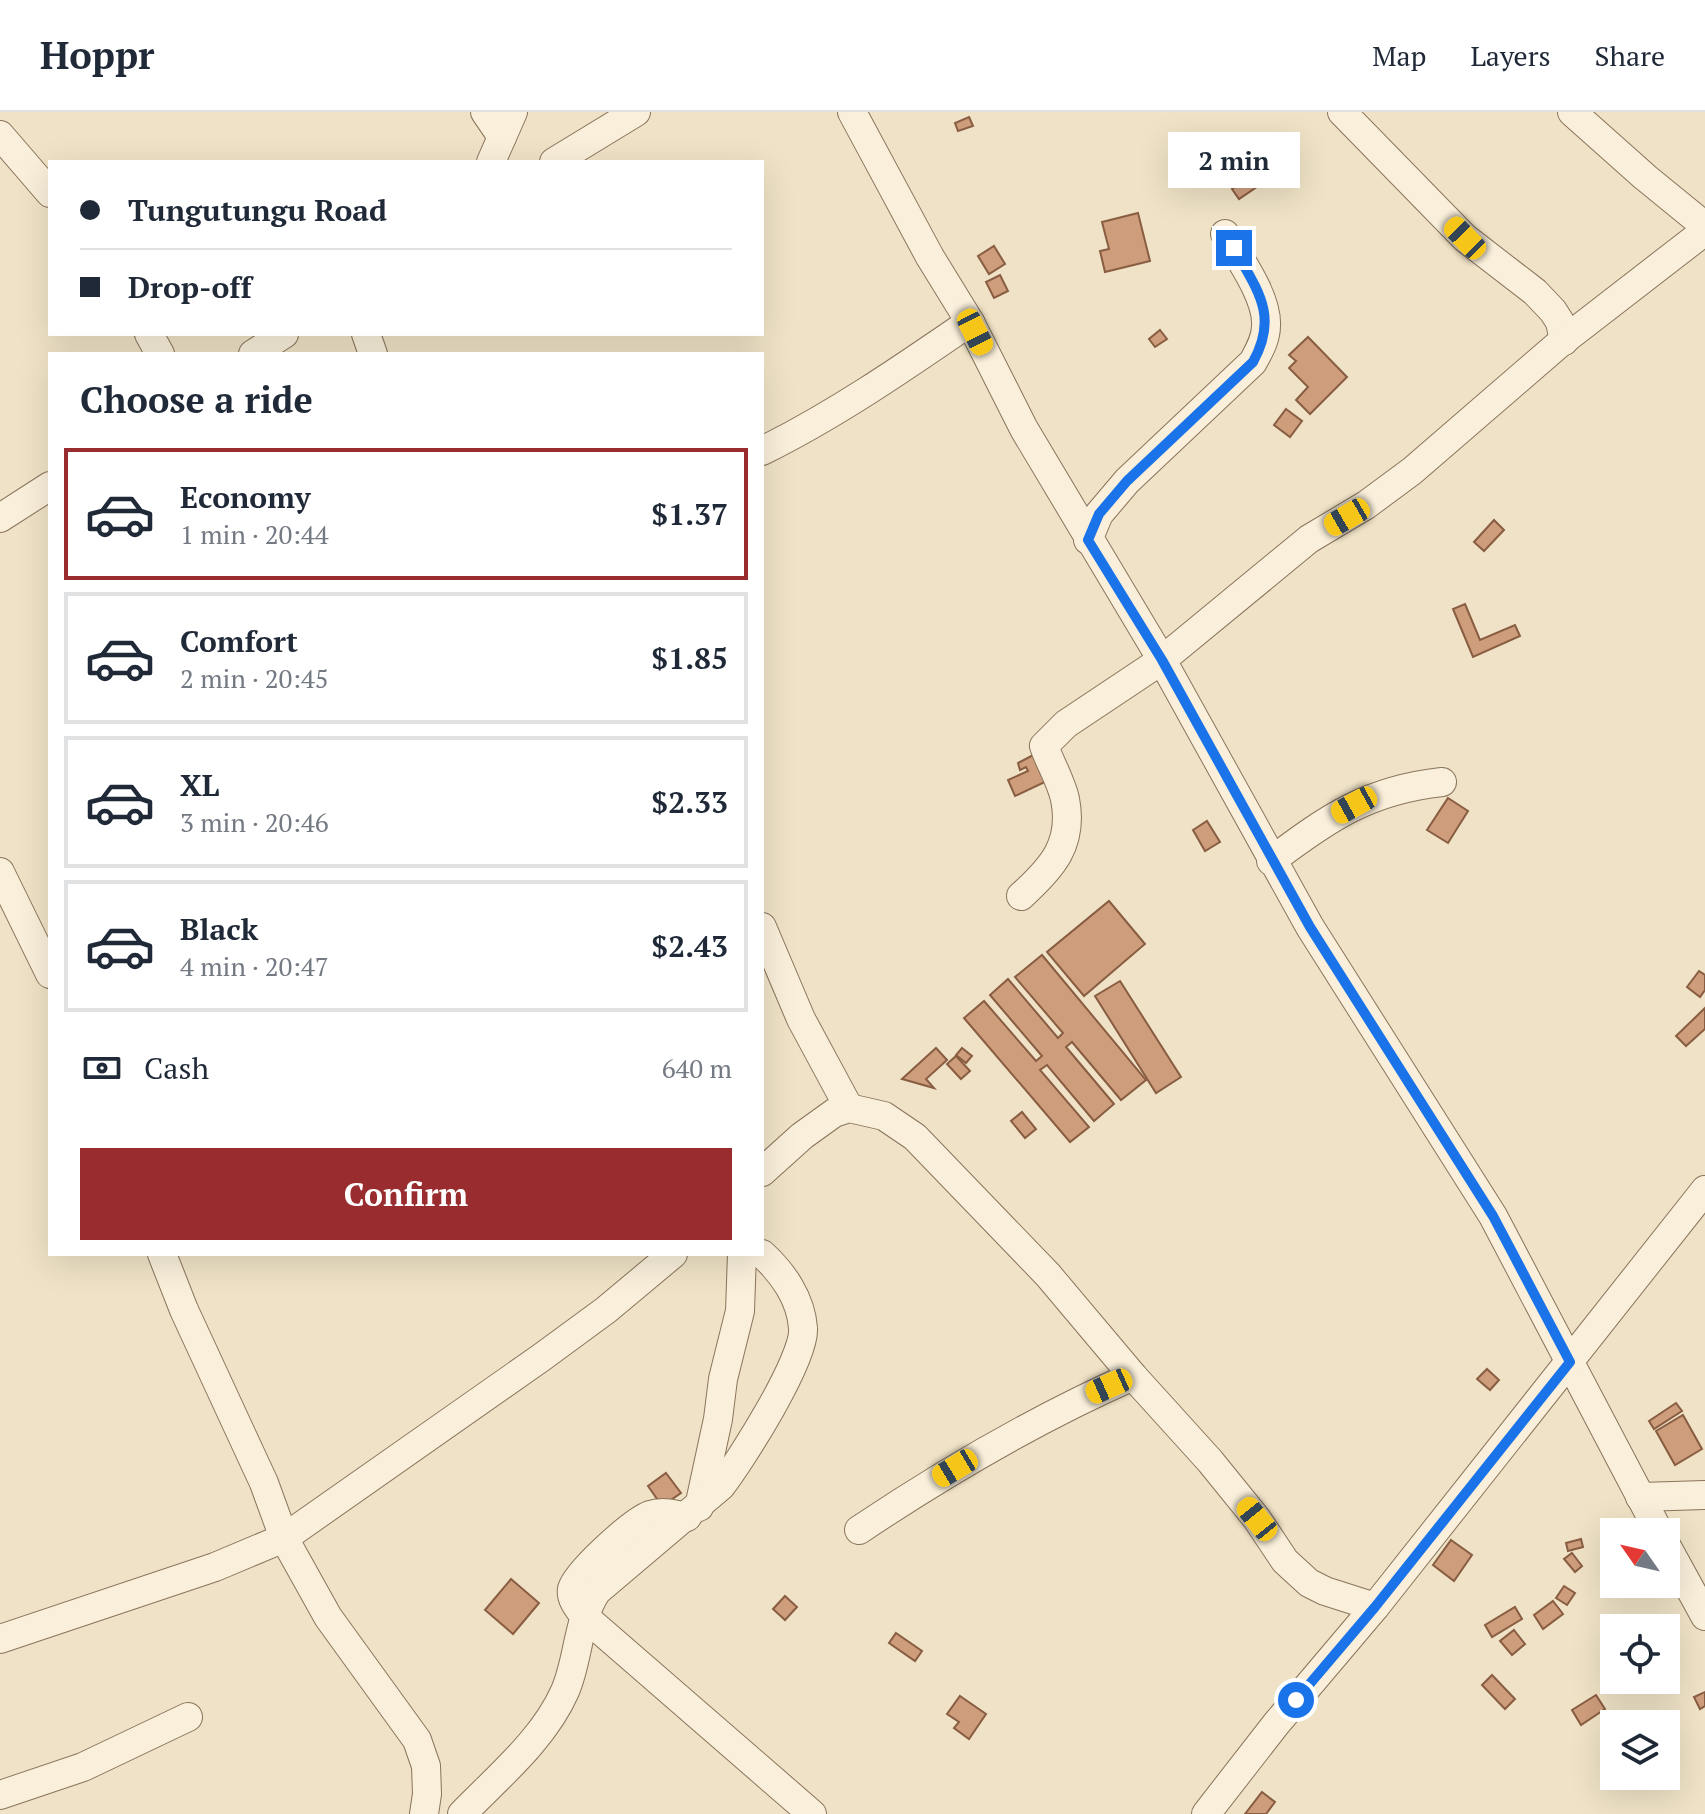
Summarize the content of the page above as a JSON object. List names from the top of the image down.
{
  "north": "top left",
  "page": {
    "header": "Hoppr",
    "nav": ["Map", "Layers", "Share"],
    "bubble": "2 min",
    "banner": ["Tungutungu Road", "Drop-off"],
    "heading": "Choose a ride",
    "list": [
      {
        "name": "Economy",
        "note": "1 min · 20:44",
        "value": "$1.37"
      },
      {
        "name": "Comfort",
        "note": "2 min · 20:45",
        "value": "$1.85"
      },
      {
        "name": "XL",
        "note": "3 min · 20:46",
        "value": "$2.33"
      },
      {
        "name": "Black",
        "note": "4 min · 20:47",
        "value": "$2.43"
      }
    ],
    "pay": ["Cash", "640 m"],
    "buttons": "Confirm"
  }
}
